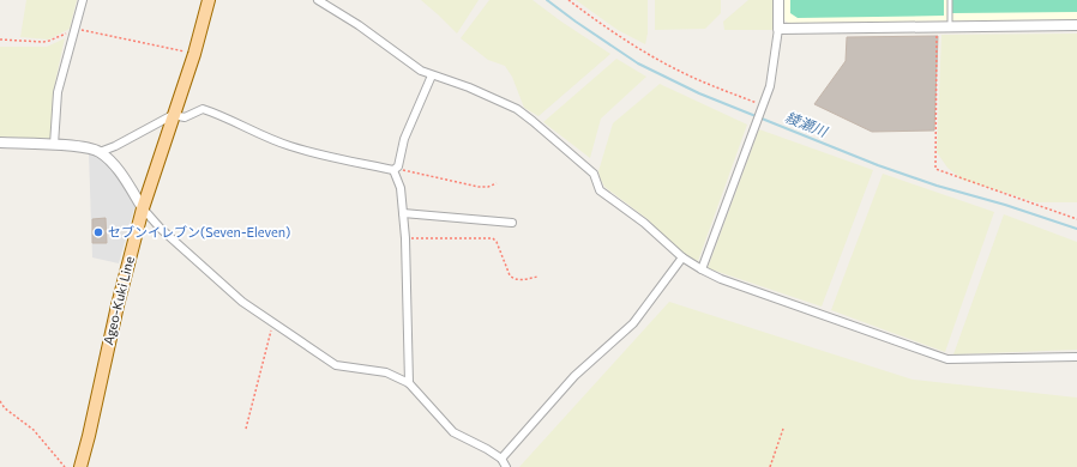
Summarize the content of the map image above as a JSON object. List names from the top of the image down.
{
  "streets": {
    "main road": ["Ageo-Kuki Line"]
  },
  "water": ["綾瀬川"],
  "places": ["セブンイレブン(Seven-Eleven)"]
}
